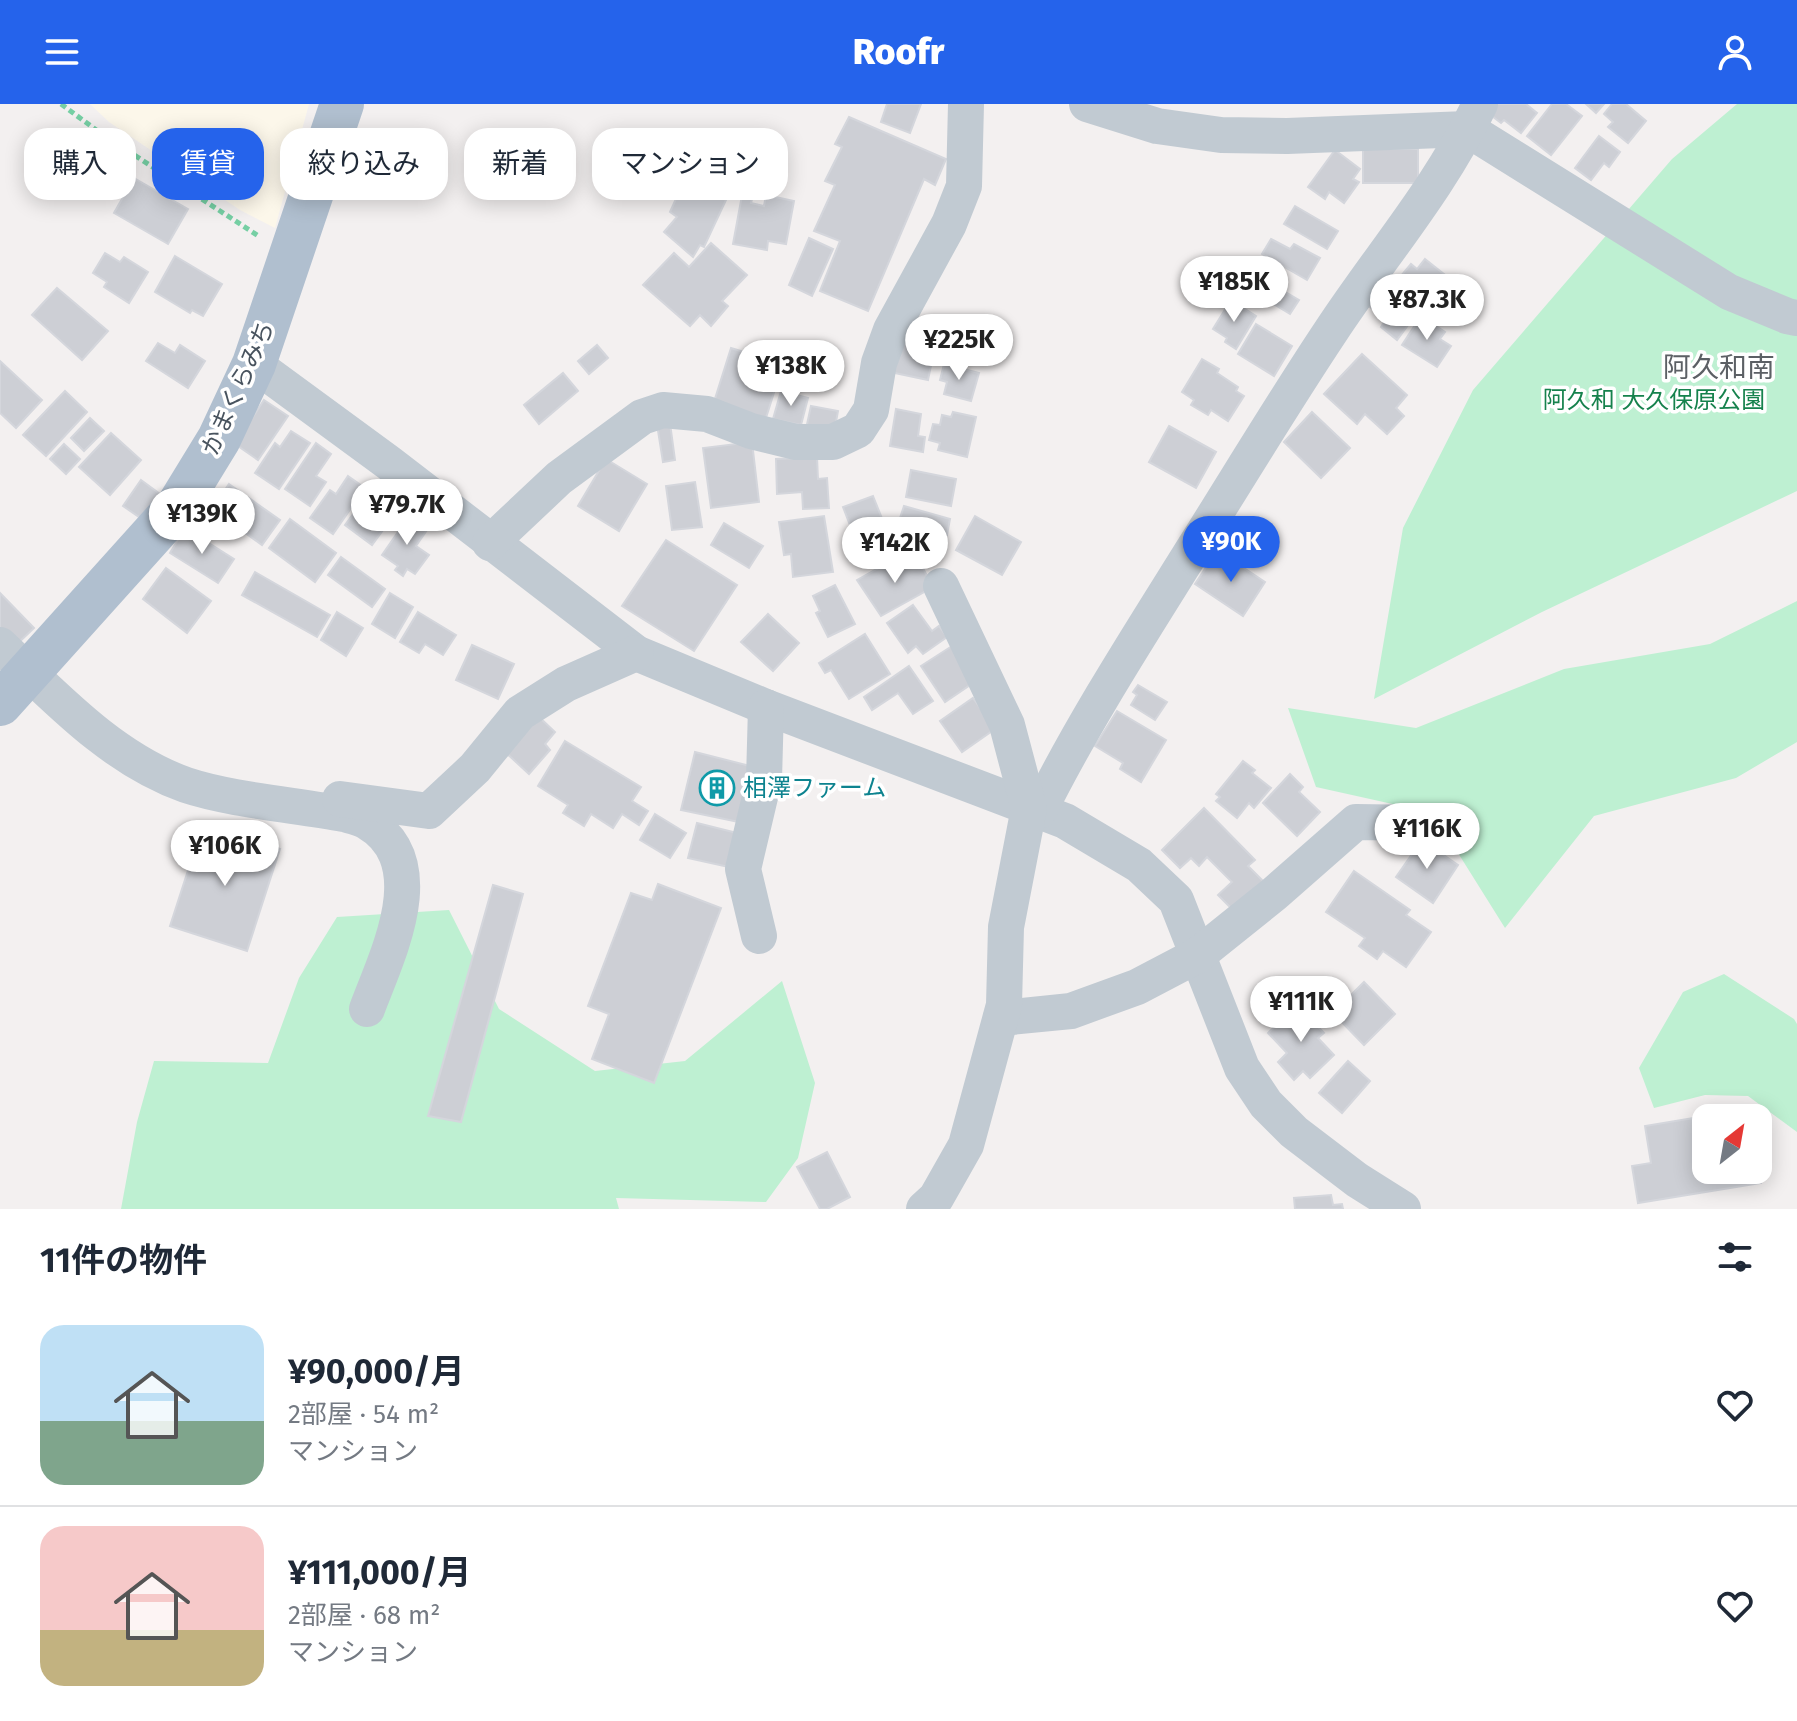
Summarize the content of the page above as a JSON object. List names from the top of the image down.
{
  "streets": {
    "main road": ["かまくらみち"]
  },
  "districts": ["阿久和南"],
  "parks": ["阿久和 大久保原公園"],
  "places": {
    "building": ["相澤ファーム"]
  },
  "north": "top right",
  "page": {
    "header": "Roofr",
    "chip": [
      "購入",
      "賃貸",
      "絞り込み",
      "新着",
      "マンション"
    ],
    "price": [
      "¥185K",
      "¥87.3K",
      "¥225K",
      "¥138K",
      "¥79.7K",
      "¥139K",
      "¥90K",
      "¥142K",
      "¥116K",
      "¥106K",
      "¥111K"
    ],
    "heading": "11件の物件",
    "list": [
      {
        "name": "¥90,000/月",
        "note": "2部屋 · 54 m² · マンション"
      },
      {
        "name": "¥111,000/月",
        "note": "2部屋 · 68 m² · マンション"
      }
    ]
  }
}
